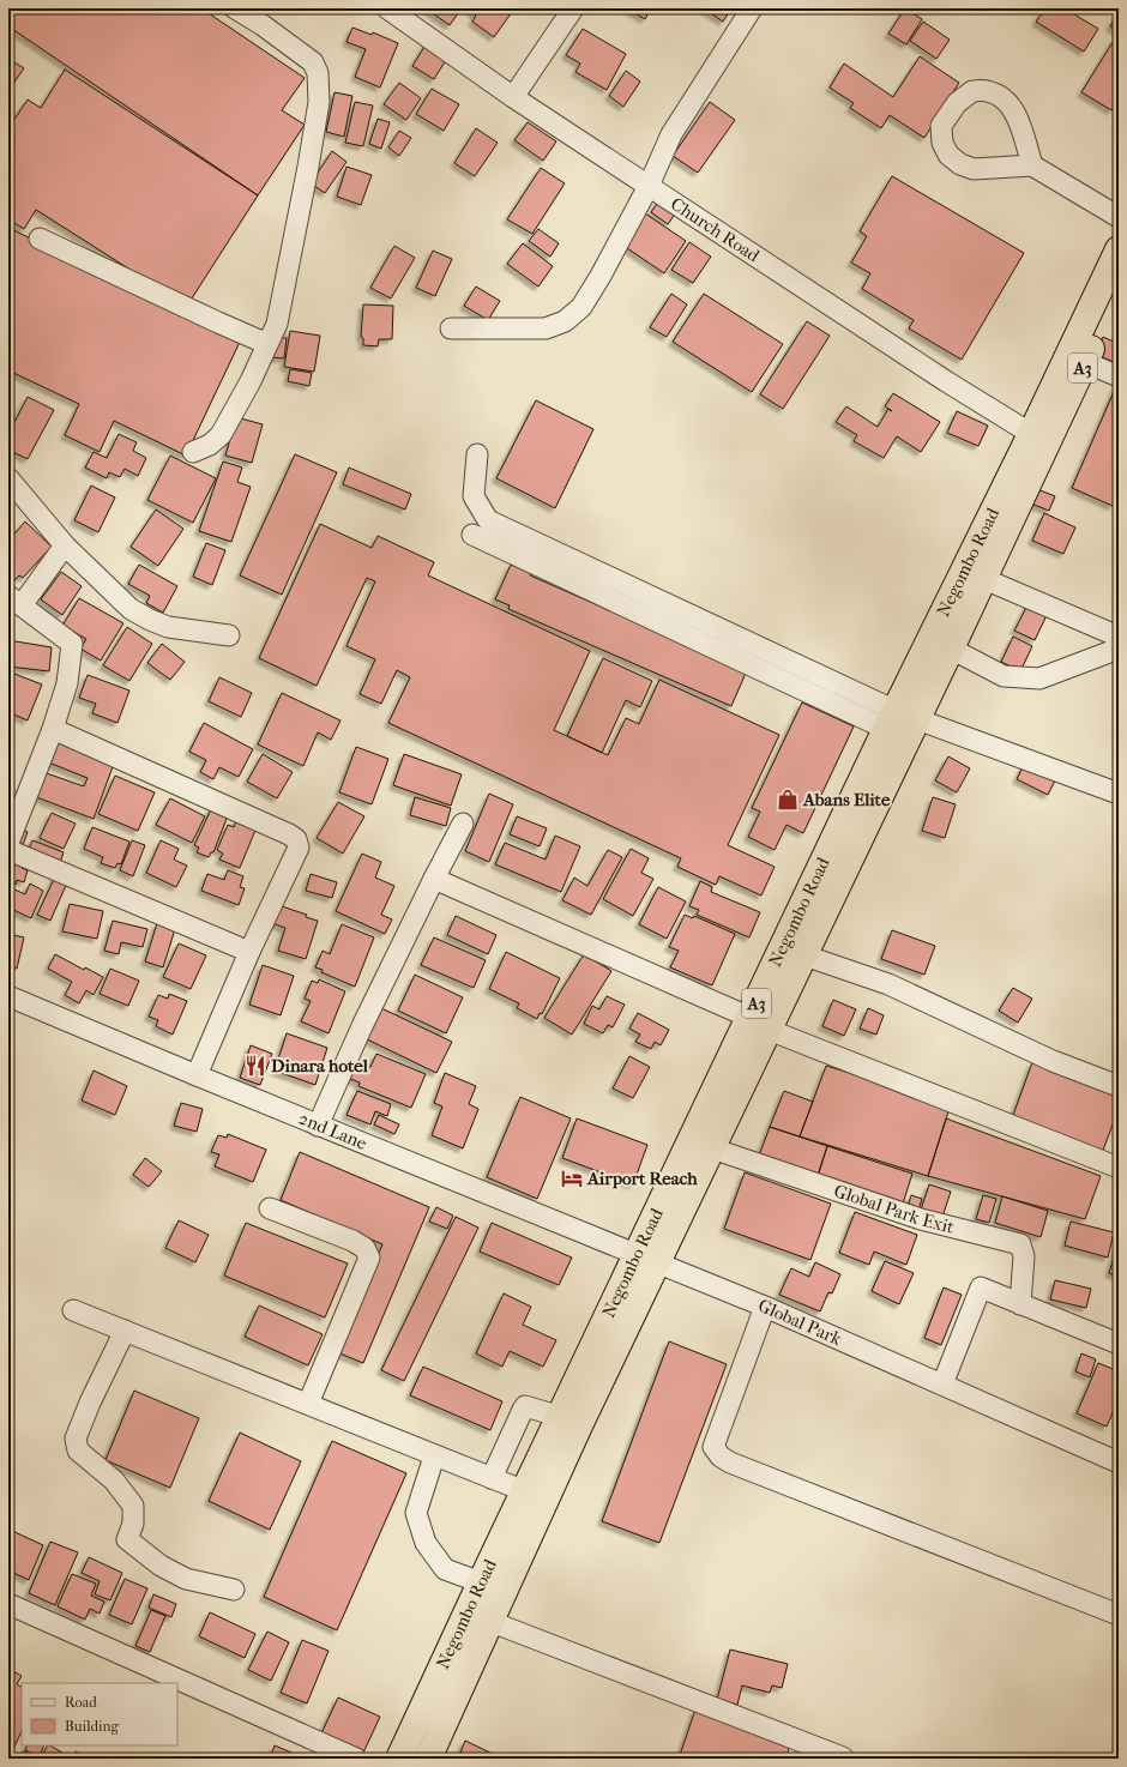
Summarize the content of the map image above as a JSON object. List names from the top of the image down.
{
  "streets": {
    "highway": ["A3", "Negombo Road"],
    "street": [
      "Church Road",
      "2nd Lane",
      "Global Park Exit",
      "Global Park"
    ]
  },
  "crossings": [
    ["Church Road", "Negombo Road"],
    ["Negombo Road", "2nd Lane"],
    ["Negombo Road", "Global Park Exit"],
    ["Negombo Road", "Global Park"],
    ["2nd Lane", "Global Park"]
  ],
  "places": {
    "shop": ["Abans Elite"],
    "restaurant": ["Dinara hotel"],
    "hotel": ["Airport Reach"]
  },
  "legend": ["Road", "Building"]
}
